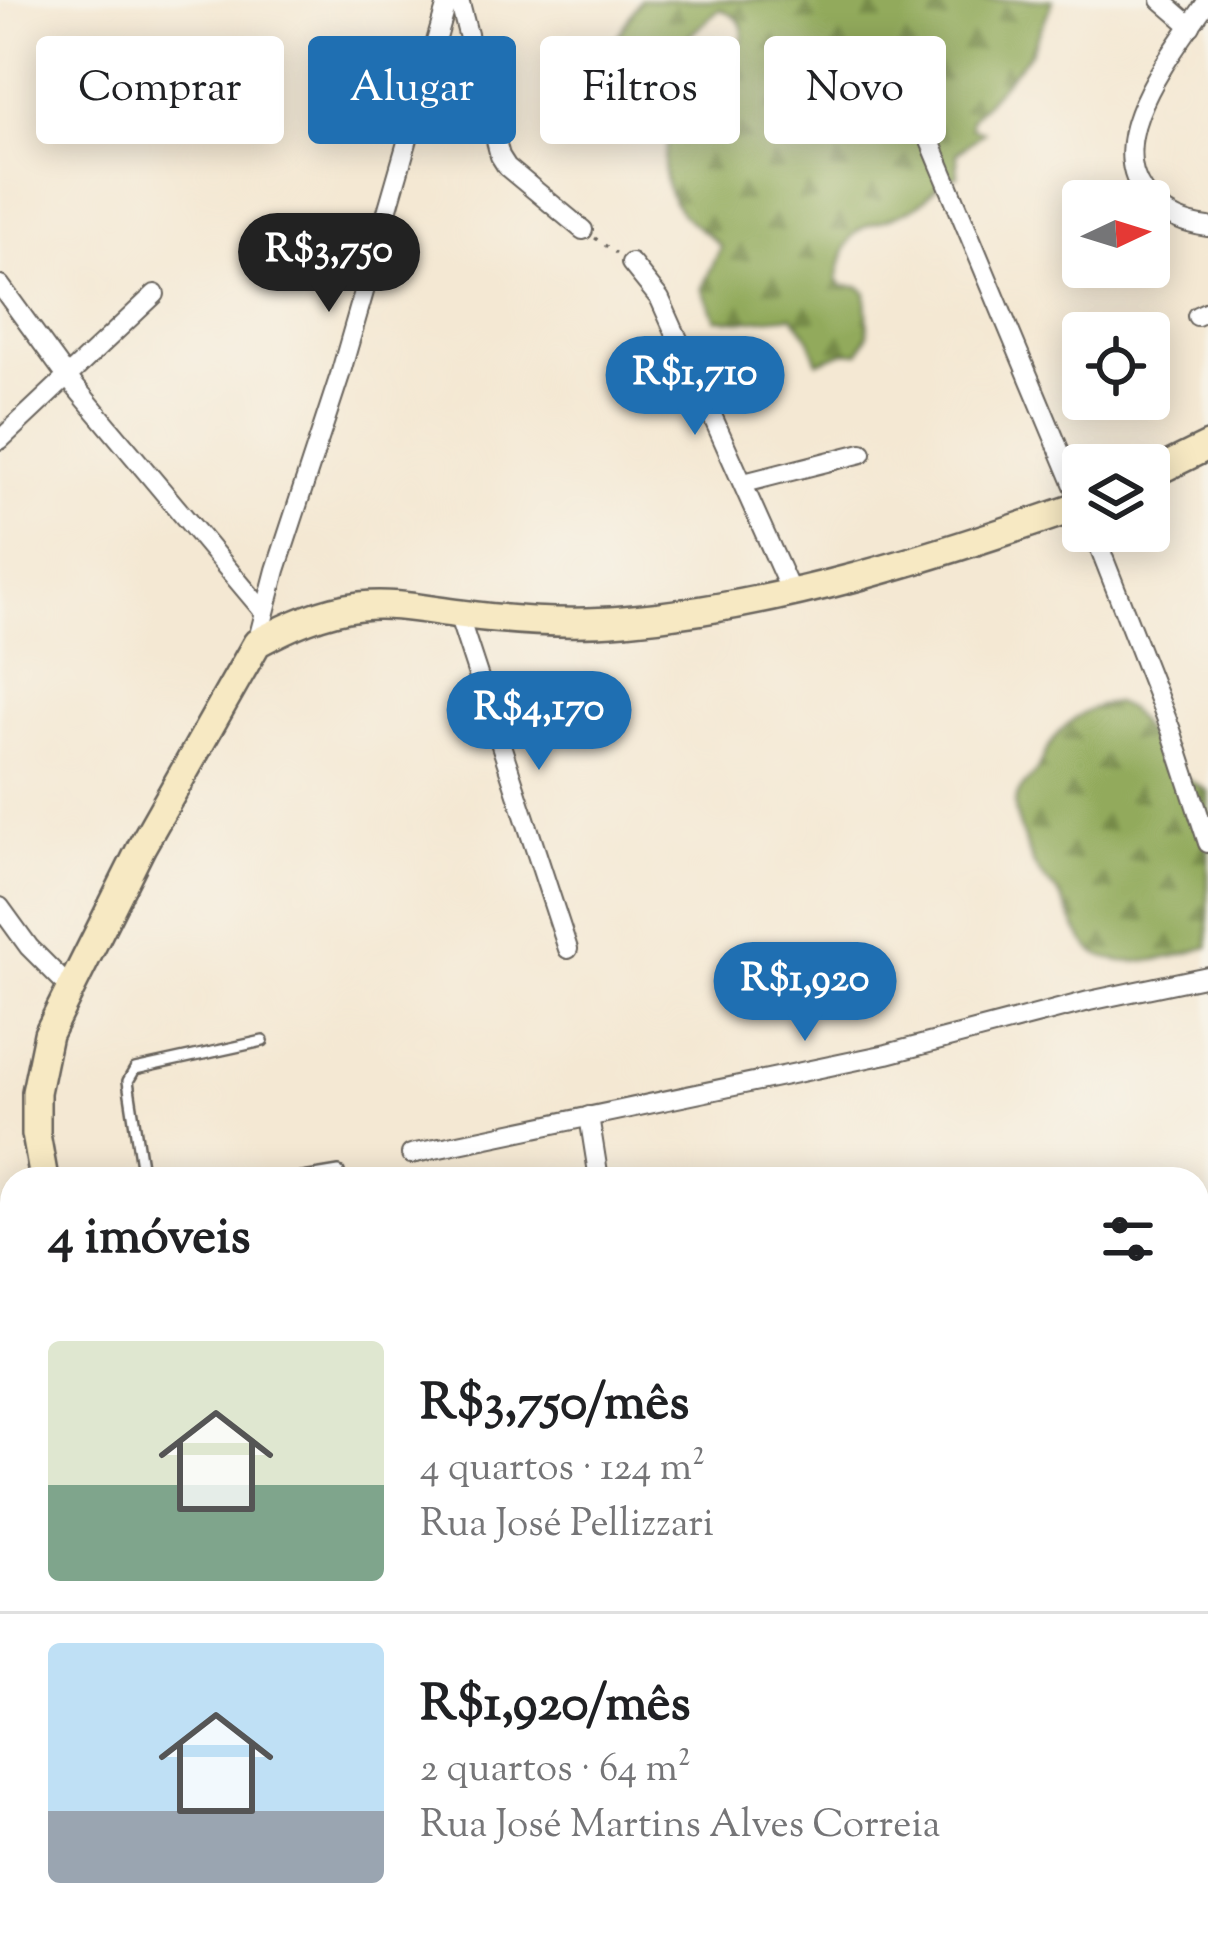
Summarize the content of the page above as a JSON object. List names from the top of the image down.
{
  "north": "right",
  "page": {
    "chip": [
      "Comprar",
      "Alugar",
      "Filtros",
      "Novo"
    ],
    "price": [
      "R$3,750",
      "R$1,710",
      "R$4,170",
      "R$1,920"
    ],
    "heading": "4 imóveis",
    "list": [
      {
        "name": "R$3,750/mês",
        "note": "4 quartos · 124 m² · Rua José Pellizzari"
      },
      {
        "name": "R$1,920/mês",
        "note": "2 quartos · 64 m² · Rua José Martins Alves Correia"
      }
    ]
  }
}
